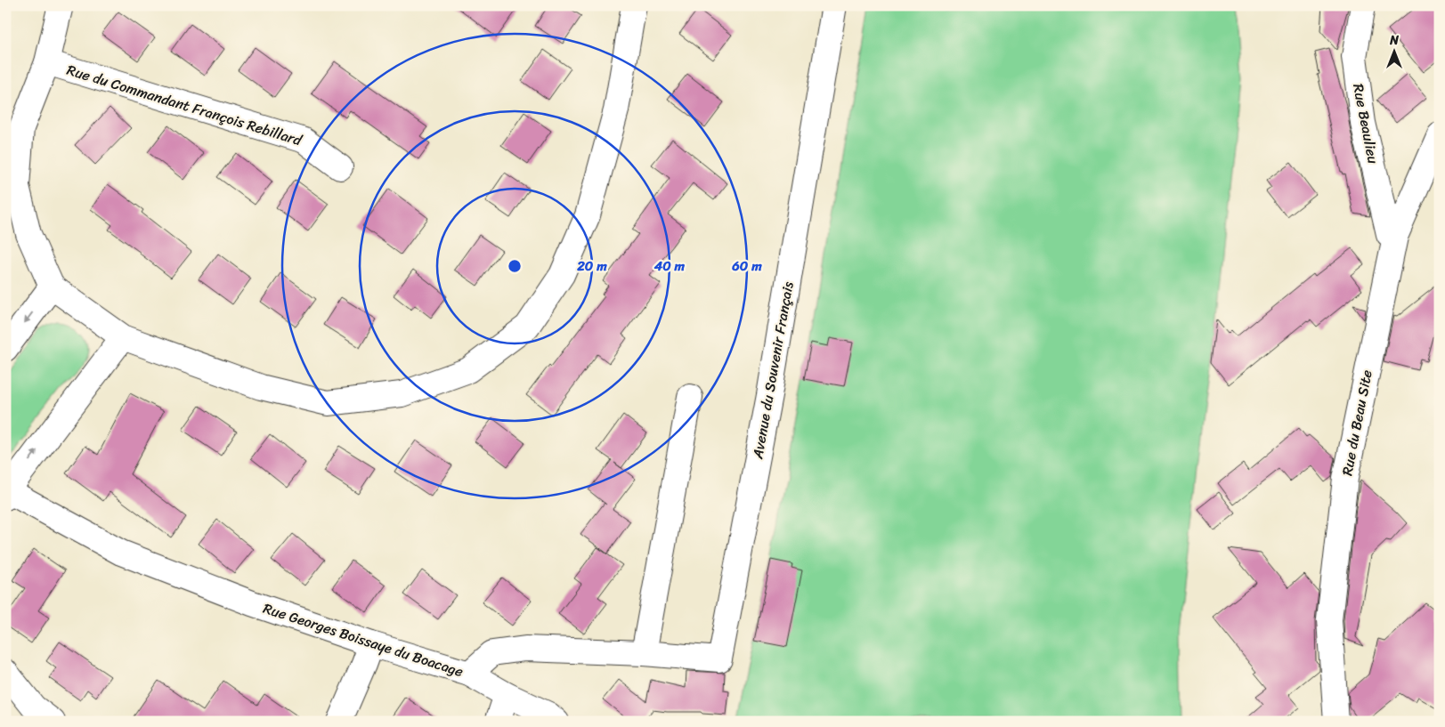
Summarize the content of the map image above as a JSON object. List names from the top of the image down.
{
  "streets": {
    "street": [
      "Rue du Commandant François Rebillard",
      "Rue Beaulieu",
      "Avenue du Souvenir Français",
      "Rue du Beau Site",
      "Rue Georges Boissaye du Boacage"
    ]
  },
  "crossings": [
    ["Rue Beaulieu", "Rue du Beau Site"],
    ["Avenue du Souvenir Français", "Rue Georges Boissaye du Boacage"]
  ],
  "north": "top",
  "rings": ["20 m", "40 m", "60 m"]
}
